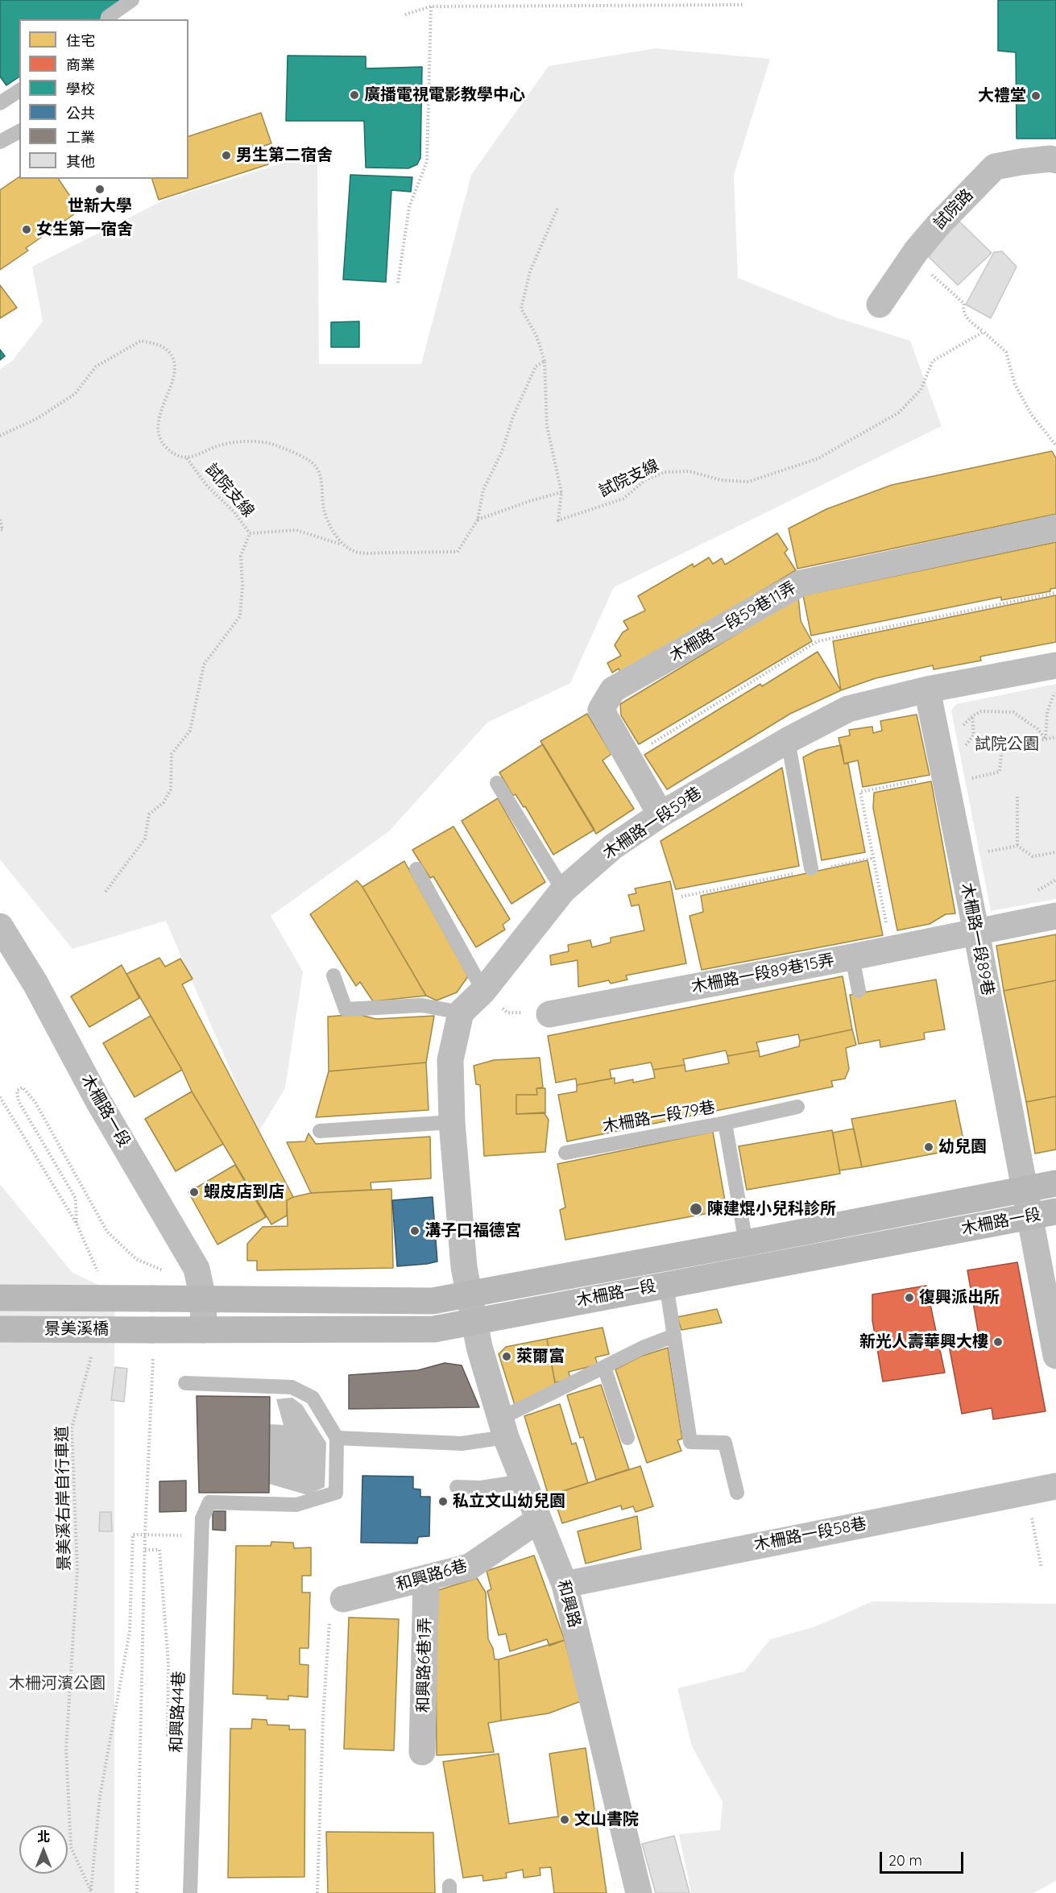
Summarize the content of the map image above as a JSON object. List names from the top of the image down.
{
  "streets": {
    "main road": ["木柵路一段", "景美溪橋"],
    "street": [
      "試院路",
      "木柵路一段59巷11弄",
      "木柵路一段59巷",
      "木柵路一段89巷",
      "木柵路一段89巷15弄",
      "木柵路一段58巷",
      "和興路6巷",
      "和興路",
      "和興路6巷1弄"
    ],
    "lane": ["木柵路一段79巷", "和興路44巷"],
    "path": ["試院支線", "景美溪右岸自行車道"]
  },
  "crossings": [
    ["木柵路一段59巷11弄", "木柵路一段59巷"],
    ["木柵路一段59巷", "木柵路一段89巷"],
    ["木柵路一段89巷", "木柵路一段89巷15弄"],
    ["木柵路一段89巷", "木柵路一段"],
    ["木柵路一段", "木柵路一段79巷"],
    ["木柵路一段", "景美溪橋"],
    ["木柵路一段", "和興路"],
    ["木柵路一段58巷", "和興路"],
    ["和興路6巷", "和興路"],
    ["和興路6巷", "和興路6巷1弄"]
  ],
  "parks": ["試院公園", "木柵河濱公園"],
  "places": [
    "廣播電視電影教學中心",
    "大禮堂",
    "男生第二宿舍",
    "世新大學",
    "女生第一宿舍",
    "幼兒園",
    "蝦皮店到店",
    "陳建焜小兒科診所",
    "溝子口福德宮",
    "復興派出所",
    "新光人壽華興大樓",
    "萊爾富",
    "私立文山幼兒園",
    "文山書院"
  ],
  "legend": [
    "住宅",
    "商業",
    "學校",
    "公共",
    "工業",
    "其他"
  ],
  "scale_bar": "20 m",
  "north": "top"
}
